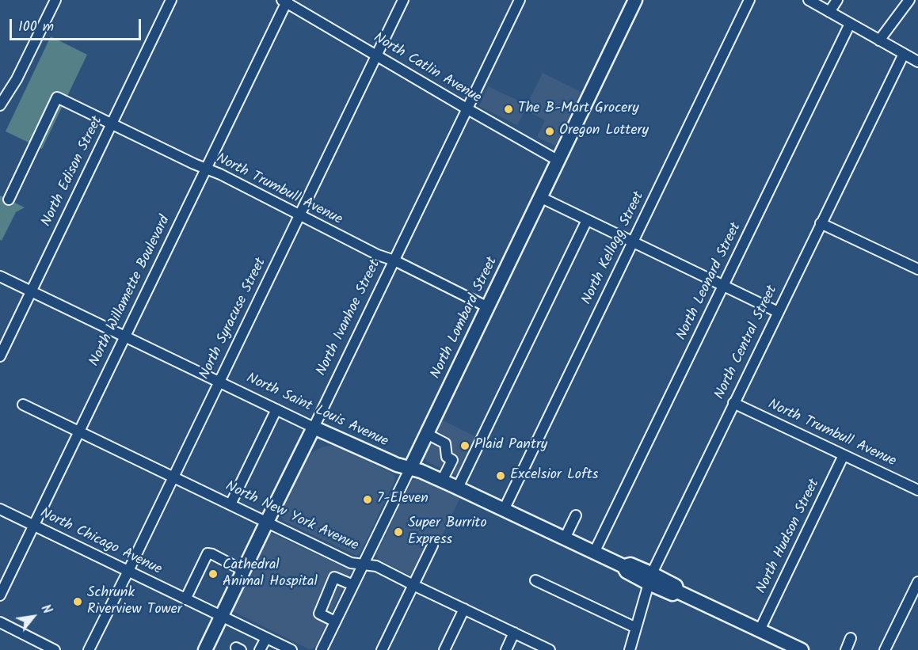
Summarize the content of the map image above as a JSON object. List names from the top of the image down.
{
  "streets": {
    "main road": ["North Ivanhoe Street", "North Lombard Street", "North Saint Louis Avenue"],
    "street": [
      "North Catlin Avenue",
      "North Edison Street",
      "North Trumbull Avenue",
      "North Kellogg Street",
      "North Leonard Street",
      "North Willamette Boulevard",
      "North Syracuse Street",
      "North Central Street",
      "North New York Avenue",
      "North Hudson Street",
      "North Chicago Avenue"
    ]
  },
  "crossings": [
    ["North Catlin Avenue", "North Willamette Boulevard"],
    ["North Catlin Avenue", "North Ivanhoe Street"],
    ["North Catlin Avenue", "North Lombard Street"],
    ["North Catlin Avenue", "North Syracuse Street"],
    ["North Edison Street", "North Trumbull Avenue"],
    ["North Edison Street", "North Saint Louis Avenue"],
    ["North Trumbull Avenue", "North Willamette Boulevard"],
    ["North Trumbull Avenue", "North Ivanhoe Street"],
    ["North Trumbull Avenue", "North Lombard Street"],
    ["North Trumbull Avenue", "North Syracuse Street"],
    ["North Trumbull Avenue", "North Central Street"],
    ["North Trumbull Avenue", "North Hudson Street"],
    ["North Kellogg Street", "North Saint Louis Avenue"],
    ["North Leonard Street", "North Saint Louis Avenue"],
    ["North Willamette Boulevard", "North Saint Louis Avenue"],
    ["North Willamette Boulevard", "North New York Avenue"],
    ["North Willamette Boulevard", "North Chicago Avenue"],
    ["North Ivanhoe Street", "North Saint Louis Avenue"],
    ["North Ivanhoe Street", "North New York Avenue"],
    ["North Ivanhoe Street", "North Chicago Avenue"],
    ["North Lombard Street", "North Saint Louis Avenue"],
    ["North Lombard Street", "North New York Avenue"],
    ["North Syracuse Street", "North Saint Louis Avenue"],
    ["North Syracuse Street", "North New York Avenue"],
    ["North Syracuse Street", "North Chicago Avenue"],
    ["North Central Street", "North Saint Louis Avenue"],
    ["North Saint Louis Avenue", "North Hudson Street"]
  ],
  "places": [
    "The B-Mart Grocery",
    "Oregon Lottery",
    "Plaid Pantry",
    "Excelsior Lofts",
    "7-Eleven",
    "Super Burrito Express",
    "Cathedral Animal Hospital",
    "Schrunk Riverview Tower"
  ],
  "scale_bar": "100 m",
  "north": "top right"
}
